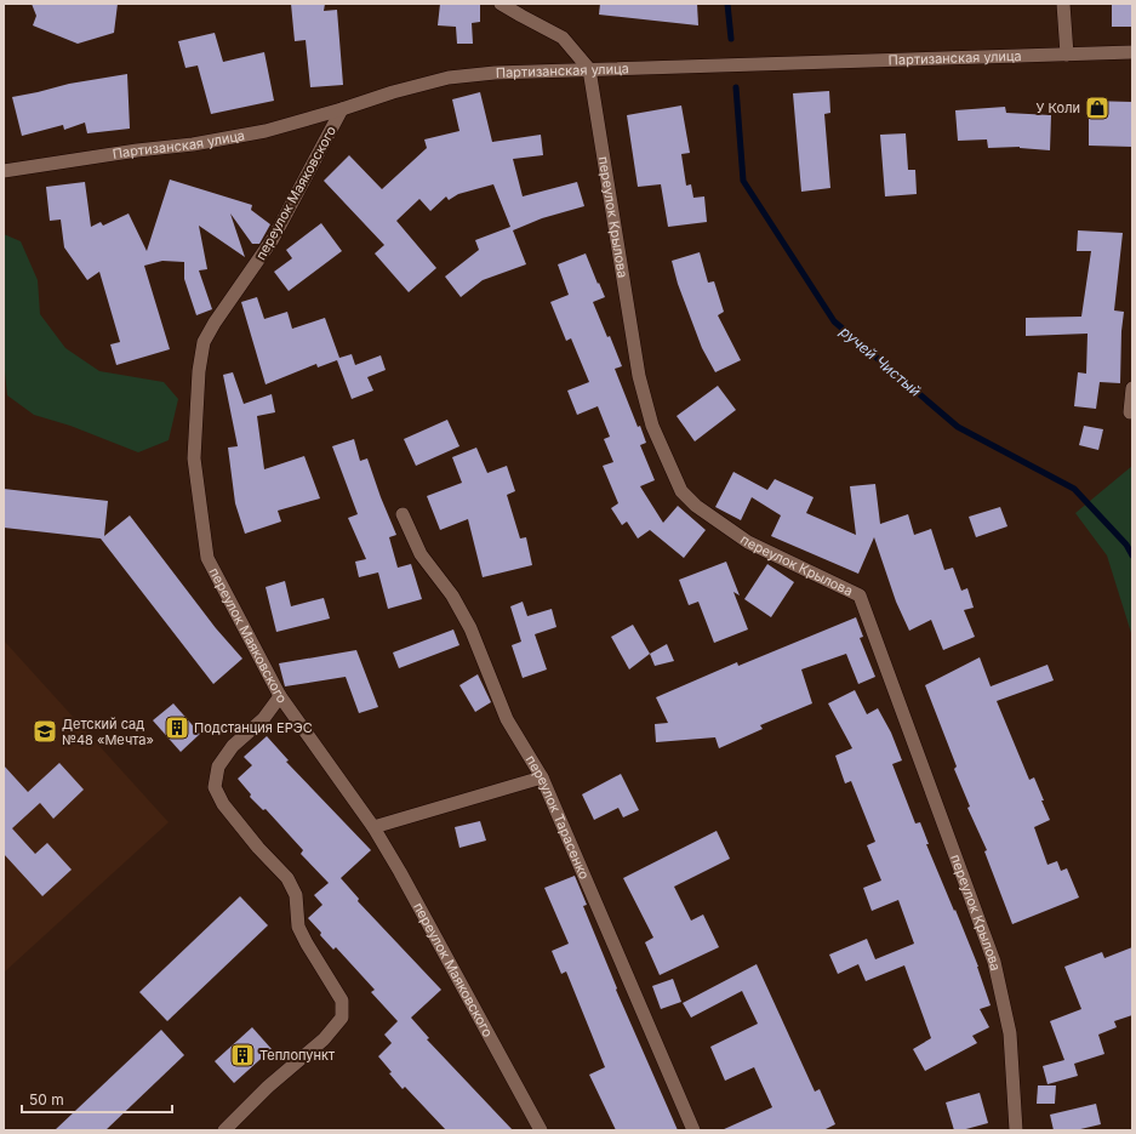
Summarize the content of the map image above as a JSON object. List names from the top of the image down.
{
  "streets": {
    "street": [
      "Партизанская улица",
      "переулок Маяковского",
      "переулок Крылова",
      "переулок Тарасенко"
    ]
  },
  "crossings": [
    ["Партизанская улица", "переулок Маяковского"],
    ["Партизанская улица", "переулок Крылова"]
  ],
  "water": ["ручей Чистый"],
  "places": {
    "shop": ["У Коли"],
    "building": ["Подстанция ЕРЭС", "Теплопункт"],
    "school or university": ["Детский сад №48 «Мечта»"]
  },
  "scale_bar": "50 m"
}
